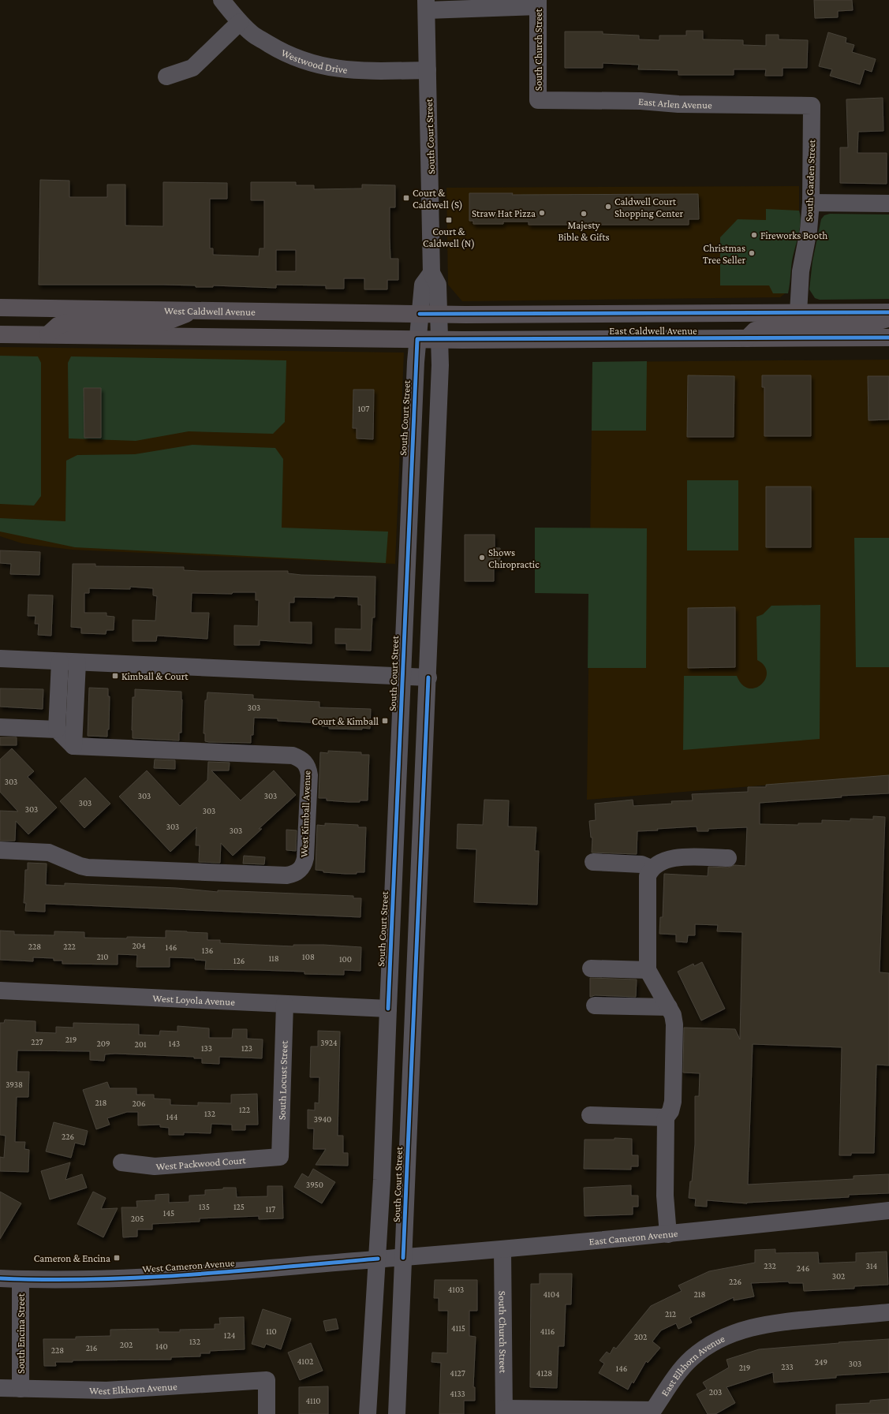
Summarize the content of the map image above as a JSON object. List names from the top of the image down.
{
  "streets": {
    "main road": ["West Caldwell Avenue", "East Caldwell Avenue"],
    "street": [
      "South Church Street",
      "Westwood Drive",
      "East Arlen Avenue",
      "South Court Street",
      "South Garden Street",
      "West Kimball Avenue",
      "West Loyola Avenue",
      "South Locust Street",
      "West Packwood Court",
      "East Cameron Avenue",
      "West Cameron Avenue",
      "South Encina Street",
      "East Elkhorn Avenue",
      "West Elkhorn Avenue"
    ]
  },
  "crossings": [
    ["South Church Street", "East Arlen Avenue"],
    ["South Church Street", "East Cameron Avenue"],
    ["South Church Street", "East Elkhorn Avenue"],
    ["Westwood Drive", "South Court Street"],
    ["East Arlen Avenue", "South Garden Street"],
    ["South Court Street", "West Caldwell Avenue"],
    ["South Court Street", "East Caldwell Avenue"],
    ["South Court Street", "West Loyola Avenue"],
    ["South Court Street", "East Cameron Avenue"],
    ["South Court Street", "West Cameron Avenue"],
    ["South Garden Street", "East Caldwell Avenue"],
    ["West Caldwell Avenue", "East Caldwell Avenue"],
    ["West Loyola Avenue", "South Locust Street"],
    ["South Locust Street", "West Packwood Court"],
    ["East Cameron Avenue", "West Cameron Avenue"],
    ["West Cameron Avenue", "South Encina Street"],
    ["South Encina Street", "West Elkhorn Avenue"]
  ],
  "places": {
    "transit": [
      "Court & Caldwell (S)",
      "Court & Caldwell (N)",
      "Kimball & Court",
      "Court & Kimball",
      "Cameron & Encina"
    ],
    "other": [
      "Caldwell Court Shopping Center",
      "Straw Hat Pizza",
      "Majesty Bible & Gifts",
      "Fireworks Booth",
      "Christmas Tree Seller",
      "Shows Chiropractic"
    ]
  },
  "house_numbers": [
    "107",
    "303",
    "303",
    "303",
    "303",
    "303",
    "303",
    "303",
    "303",
    "303",
    "204",
    "228",
    "222",
    "146",
    "136",
    "210",
    "108",
    "118",
    "100",
    "126",
    "219",
    "227",
    "3924",
    "209",
    "143",
    "201",
    "133",
    "123",
    "3938",
    "218",
    "206",
    "122",
    "132",
    "144",
    "3940",
    "226",
    "3950",
    "135",
    "125",
    "117",
    "145",
    "205",
    "232",
    "314",
    "246",
    "302",
    "226",
    "4103",
    "4104",
    "218",
    "212",
    "4115",
    "110",
    "4116",
    "124",
    "202",
    "132",
    "202",
    "140",
    "216",
    "228",
    "4102",
    "249",
    "303",
    "233",
    "219",
    "146",
    "4127",
    "4128",
    "203",
    "4133",
    "4110"
  ]
}
